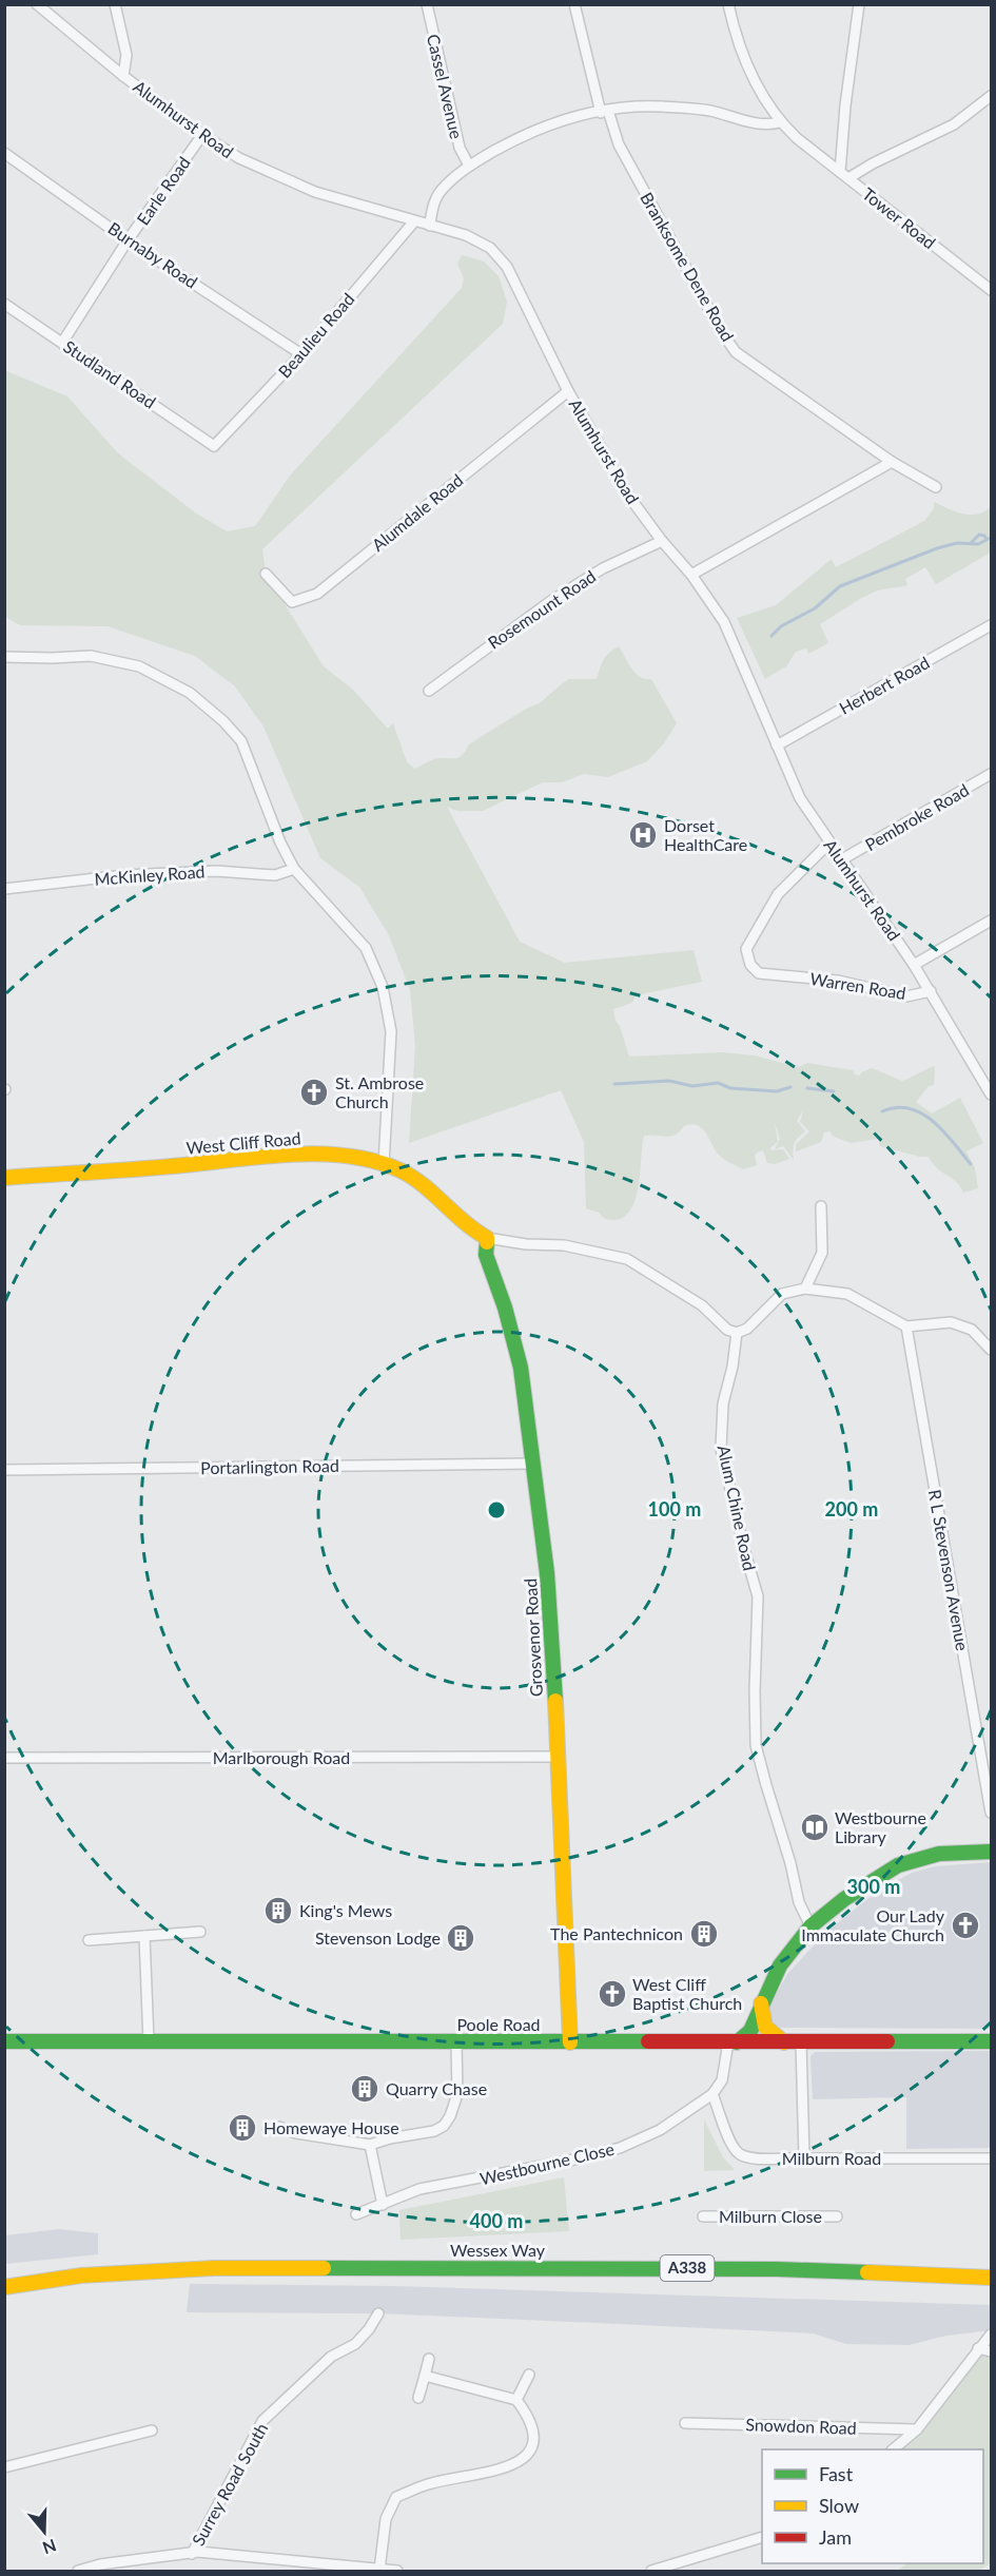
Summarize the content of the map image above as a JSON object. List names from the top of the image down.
{
  "streets": {
    "main road": [
      "West Cliff Road",
      "Grosvenor Road",
      "Poole Road",
      "Wessex Way",
      "A338"
    ],
    "street": [
      "Cassel Avenue",
      "Alumhurst Road",
      "Earle Road",
      "Tower Road",
      "Burnaby Road",
      "Branksome Dene Road",
      "Beaulieu Road",
      "Studland Road",
      "Alumdale Road",
      "Rosemount Road",
      "Herbert Road",
      "Pembroke Road",
      "McKinley Road",
      "Warren Road",
      "Portarlington Road",
      "Alum Chine Road",
      "R L Stevenson Avenue",
      "Marlborough Road",
      "Milburn Road",
      "Westbourne Close",
      "Milburn Close",
      "Snowdon Road",
      "Surrey Road South"
    ]
  },
  "crossings": [
    ["Alumhurst Road", "Earle Road"],
    ["Alumhurst Road", "Beaulieu Road"],
    ["Alumhurst Road", "Alumdale Road"],
    ["Alumhurst Road", "Rosemount Road"],
    ["Alumhurst Road", "Herbert Road"],
    ["Alumhurst Road", "Pembroke Road"],
    ["Alumhurst Road", "Warren Road"],
    ["Earle Road", "Burnaby Road"],
    ["Earle Road", "Studland Road"],
    ["Burnaby Road", "Beaulieu Road"],
    ["Beaulieu Road", "Studland Road"],
    ["West Cliff Road", "Alum Chine Road"],
    ["West Cliff Road", "Grosvenor Road"],
    ["Portarlington Road", "Grosvenor Road"],
    ["Grosvenor Road", "Marlborough Road"],
    ["Grosvenor Road", "Poole Road"],
    ["Milburn Road", "Westbourne Close"]
  ],
  "places": {
    "hospital": ["Dorset HealthCare"],
    "church": ["St. Ambrose Church", "Our Lady Immaculate Church", "West Cliff Baptist Church"],
    "library": ["Westbourne Library"],
    "building": [
      "King's Mews",
      "The Pantechnicon",
      "Stevenson Lodge",
      "Quarry Chase",
      "Homewaye House"
    ]
  },
  "legend": ["Fast", "Slow", "Jam"],
  "north": "bottom",
  "rings": [
    "100 m",
    "200 m",
    "300 m",
    "400 m"
  ]
}
